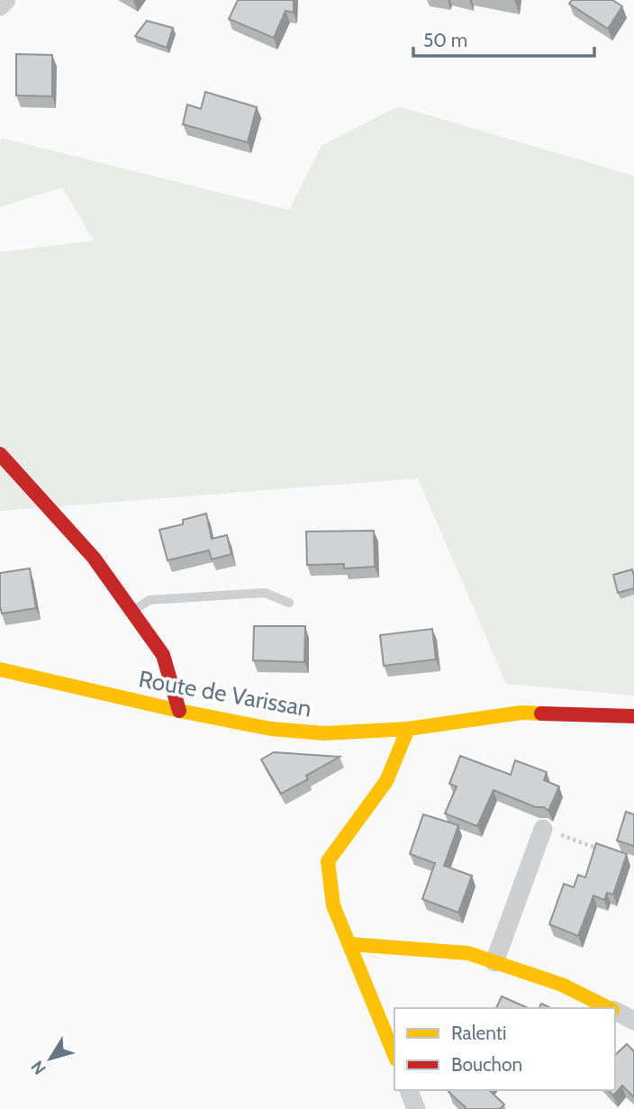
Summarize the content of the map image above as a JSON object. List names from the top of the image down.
{
  "streets": {
    "street": ["Route de Varissan"]
  },
  "legend": ["Ralenti", "Bouchon"],
  "scale_bar": "50 m",
  "north": "bottom left"
}
